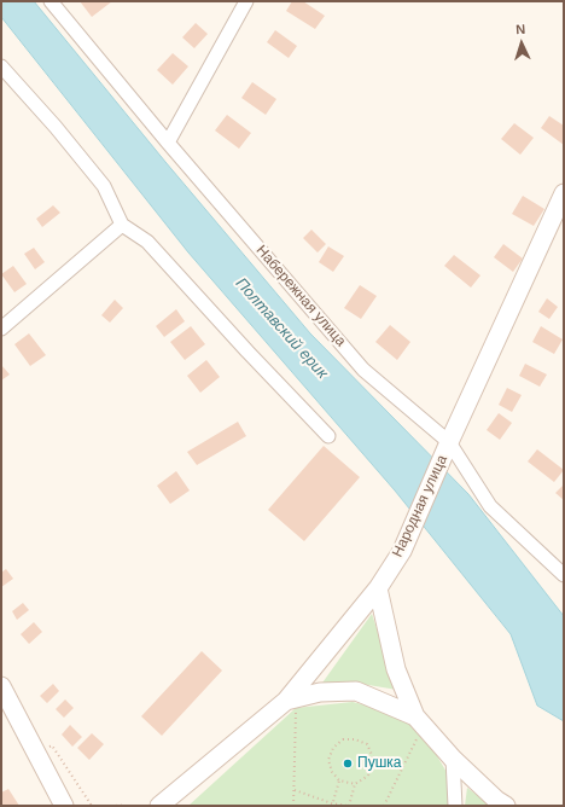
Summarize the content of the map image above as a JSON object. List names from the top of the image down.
{
  "streets": {
    "main road": ["Народная улица"],
    "street": ["Набережная улица"]
  },
  "crossings": [
    ["Набережная улица", "Народная улица"]
  ],
  "water": ["Полтавский ерик"],
  "places": ["Пушка"],
  "north": "top"
}
